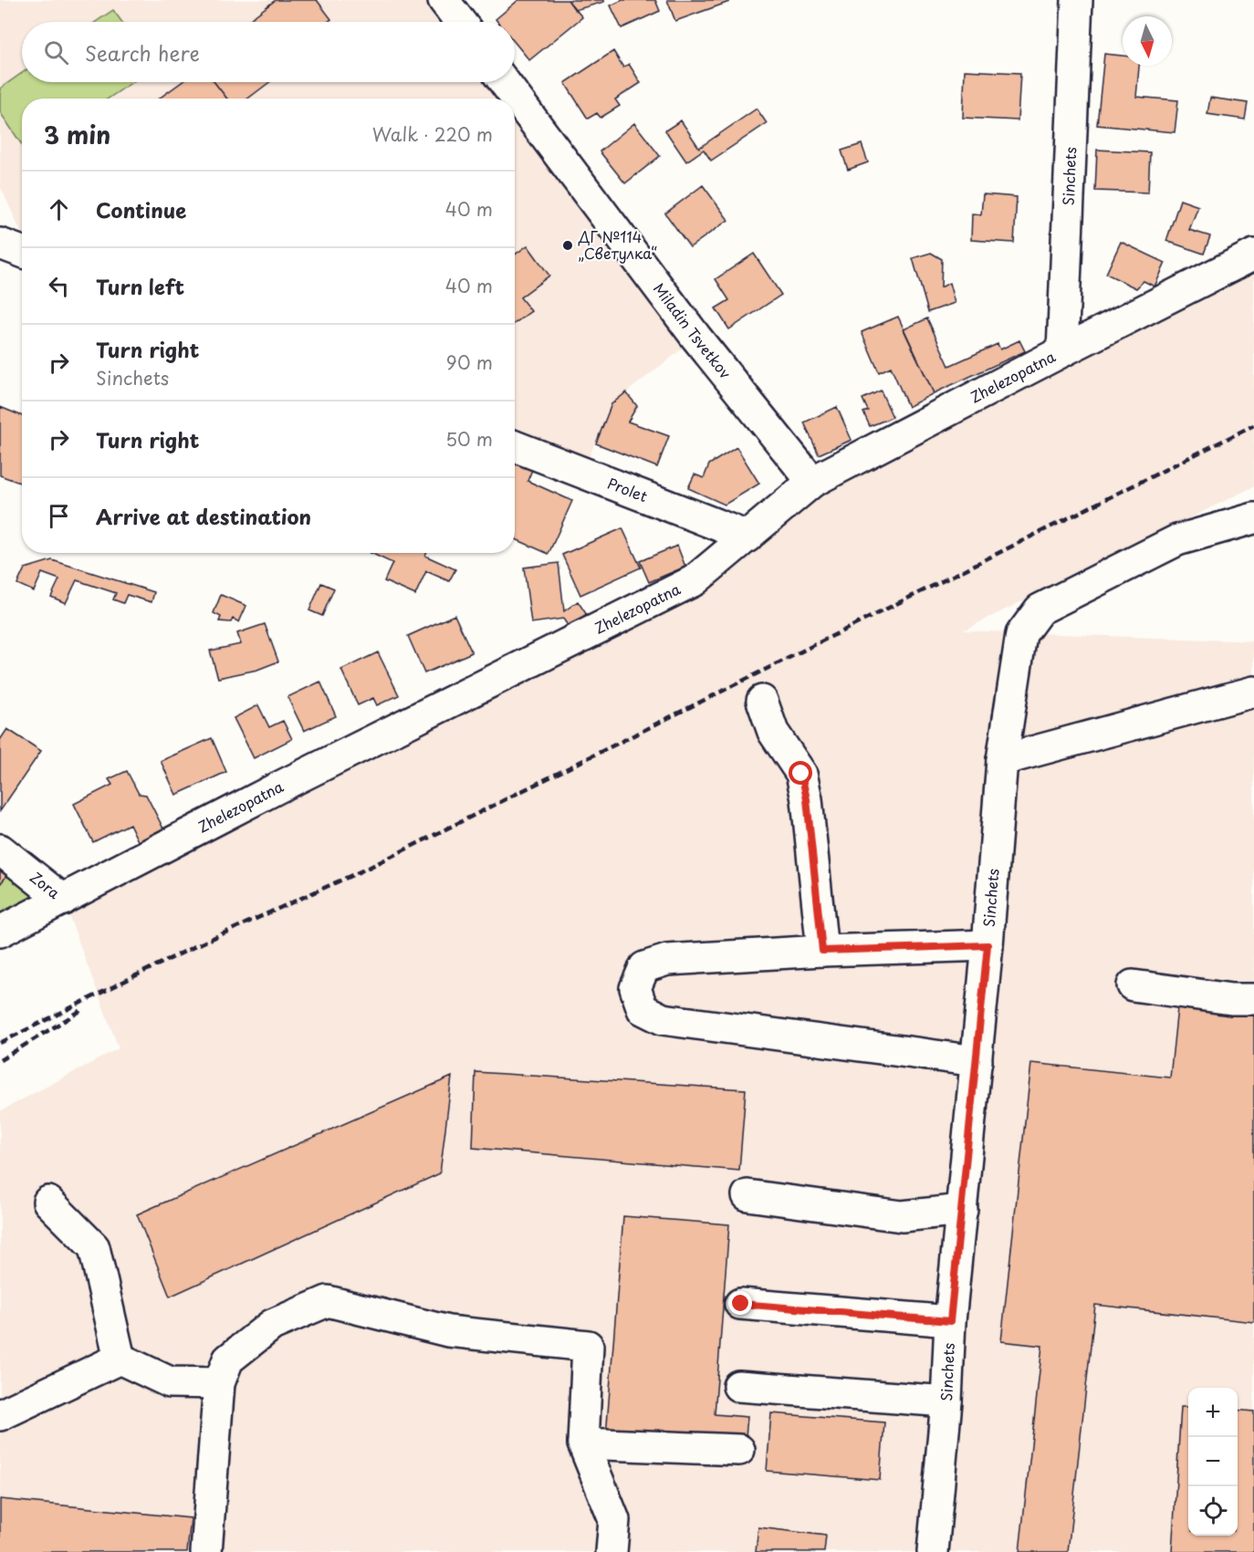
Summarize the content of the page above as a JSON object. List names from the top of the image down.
{
  "streets": {
    "street": [
      "Sinchets",
      "Miladin Tsvetkov",
      "Zhelezopatna",
      "Prolet",
      "Zora"
    ]
  },
  "crossings": [
    ["Sinchets", "Zhelezopatna"],
    ["Miladin Tsvetkov", "Zhelezopatna"],
    ["Zhelezopatna", "Prolet"],
    ["Zhelezopatna", "Zora"]
  ],
  "places": ["ДГ №114 „Светулка“"],
  "north": "bottom",
  "page": {
    "search": "Search here",
    "heading": ["3 min", "Walk · 220 m"],
    "list": [
      ["Continue", "40 m"],
      ["Turn left", "40 m"],
      ["Turn right", "Sinchets", "90 m"],
      ["Turn right", "50 m"],
      "Arrive at destination"
    ],
    "map_buttons": ["+", "−"]
  }
}
